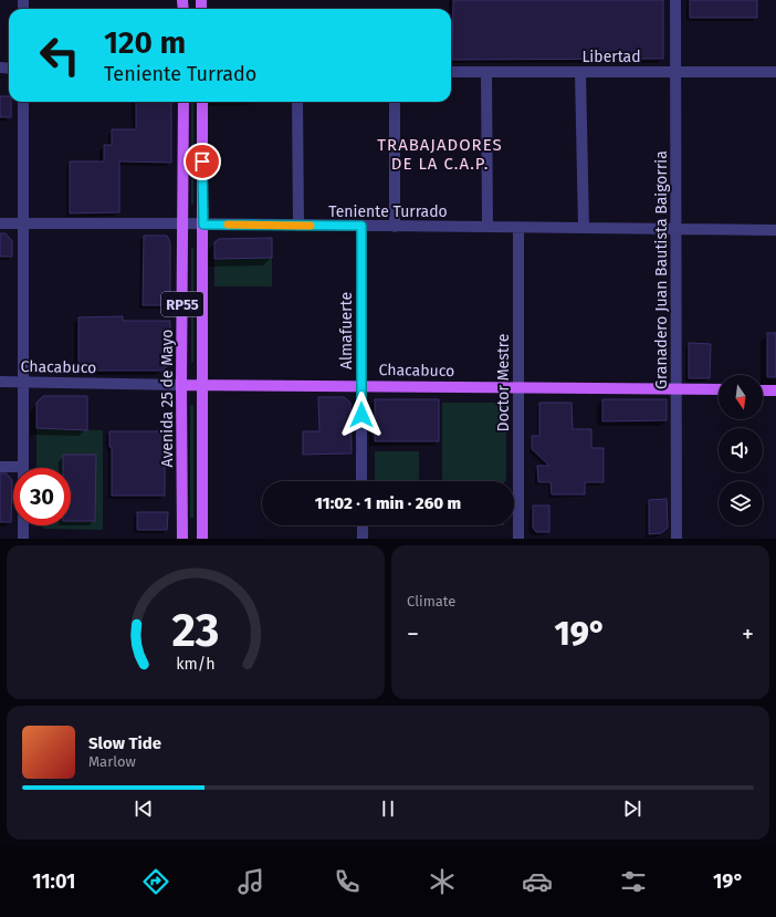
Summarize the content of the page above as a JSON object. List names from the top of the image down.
{
  "streets": {
    "main road": ["RP55", "Chacabuco", "Avenida 25 de Mayo"],
    "street": [
      "Libertad",
      "Teniente Turrado",
      "Granadero Juan Bautista Baigorria",
      "Almafuerte",
      "Doctor Mestre"
    ]
  },
  "crossings": [
    ["Libertad", "Granadero Juan Bautista Baigorria"],
    ["Teniente Turrado", "Granadero Juan Bautista Baigorria"],
    ["Teniente Turrado", "RP55"],
    ["Teniente Turrado", "Almafuerte"],
    ["Teniente Turrado", "Doctor Mestre"],
    ["Teniente Turrado", "Avenida 25 de Mayo"],
    ["Granadero Juan Bautista Baigorria", "Chacabuco"],
    ["RP55", "Chacabuco"],
    ["Almafuerte", "Chacabuco"],
    ["Chacabuco", "Doctor Mestre"],
    ["Chacabuco", "Avenida 25 de Mayo"]
  ],
  "districts": ["TRABAJADORES DE LA C.A.P."],
  "north": "bottom",
  "page": {
    "turn": ["120 m", "Teniente Turrado"],
    "limit": "30",
    "trip": "11:02 · 1 min · 260 m",
    "tile": "Climate",
    "heat": ["−", "19°", "+"],
    "song": ["Slow Tide", "Marlow"],
    "tabs": ["11:01", "19°"],
    "gauge": ["23", "km/h"]
  }
}
